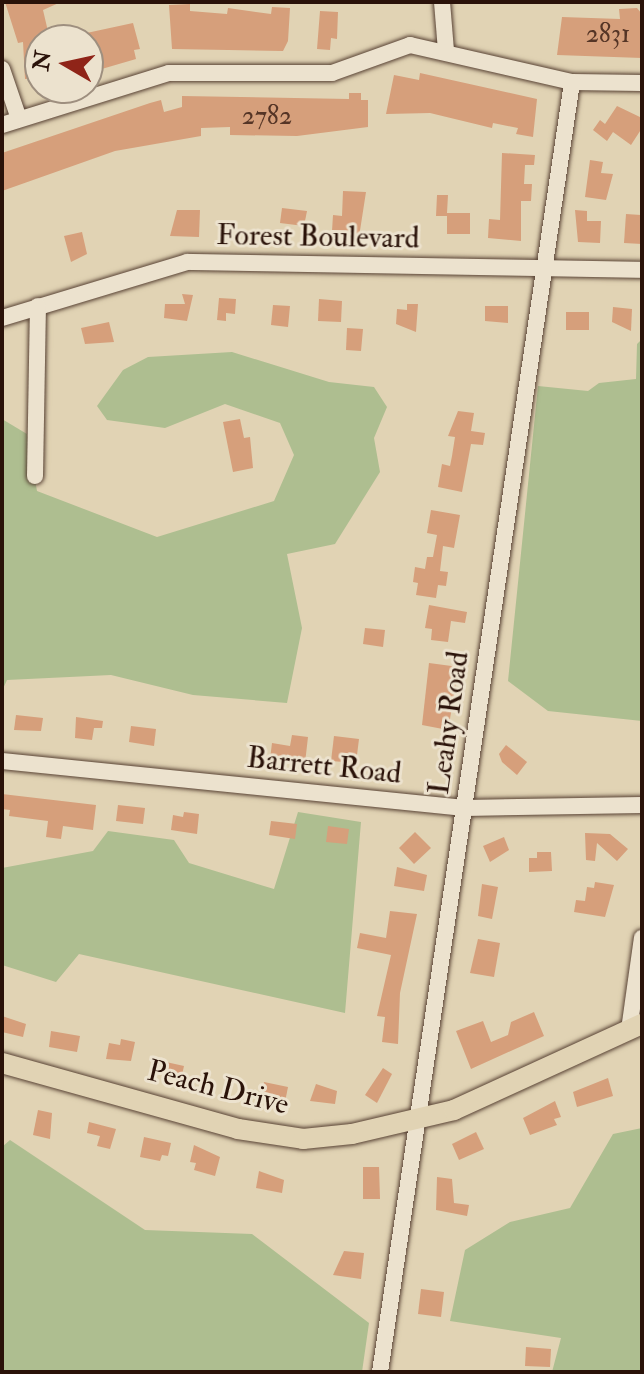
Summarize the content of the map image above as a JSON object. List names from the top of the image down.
{
  "streets": {
    "main road": ["Peach Drive"],
    "street": ["Forest Boulevard", "Leahy Road", "Barrett Road"]
  },
  "crossings": [
    ["Forest Boulevard", "Leahy Road"],
    ["Leahy Road", "Barrett Road"],
    ["Leahy Road", "Peach Drive"]
  ],
  "house_numbers": ["2831", "2782"],
  "north": "left"
}
